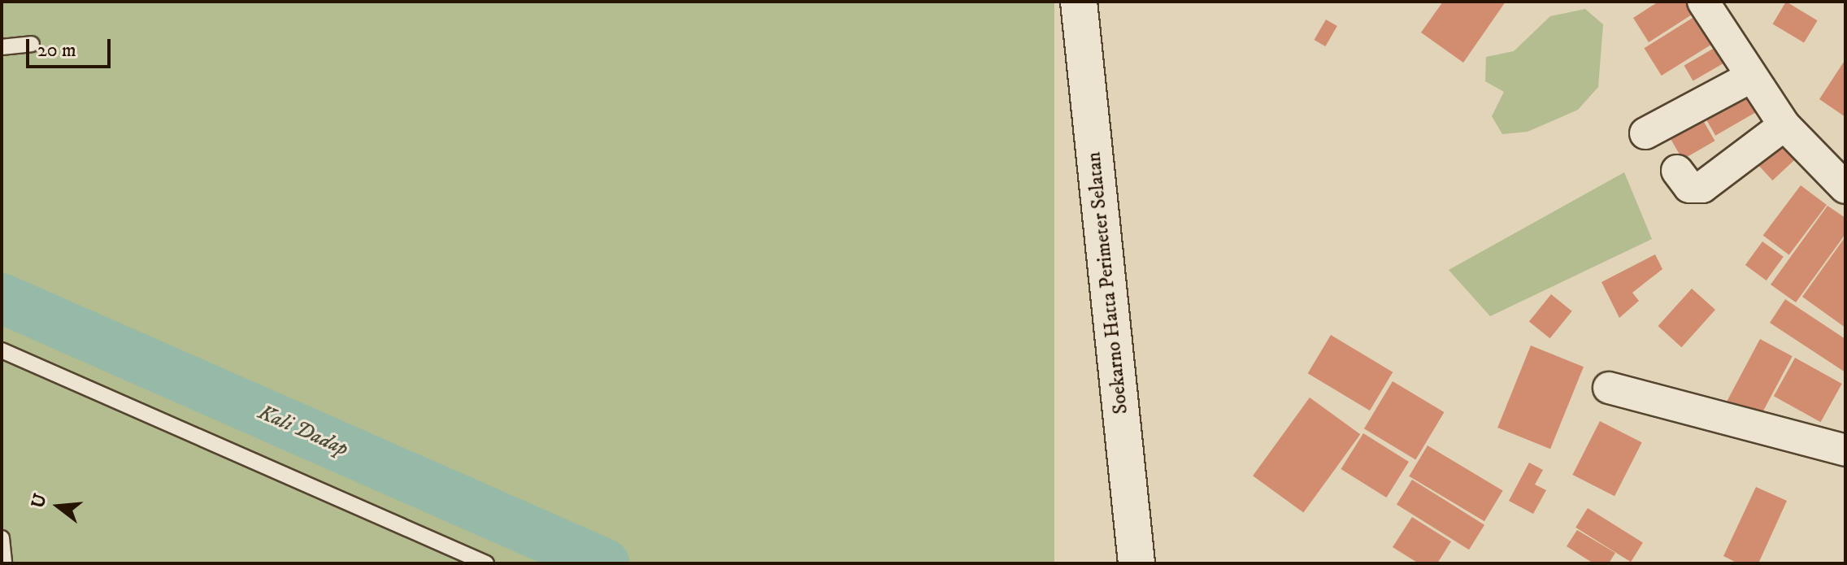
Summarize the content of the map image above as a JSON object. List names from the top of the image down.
{
  "streets": {
    "main road": ["Soekarno Hatta Perimeter Selatan"]
  },
  "water": ["Kali Dadap"],
  "scale_bar": "20 m",
  "north": "left"
}
